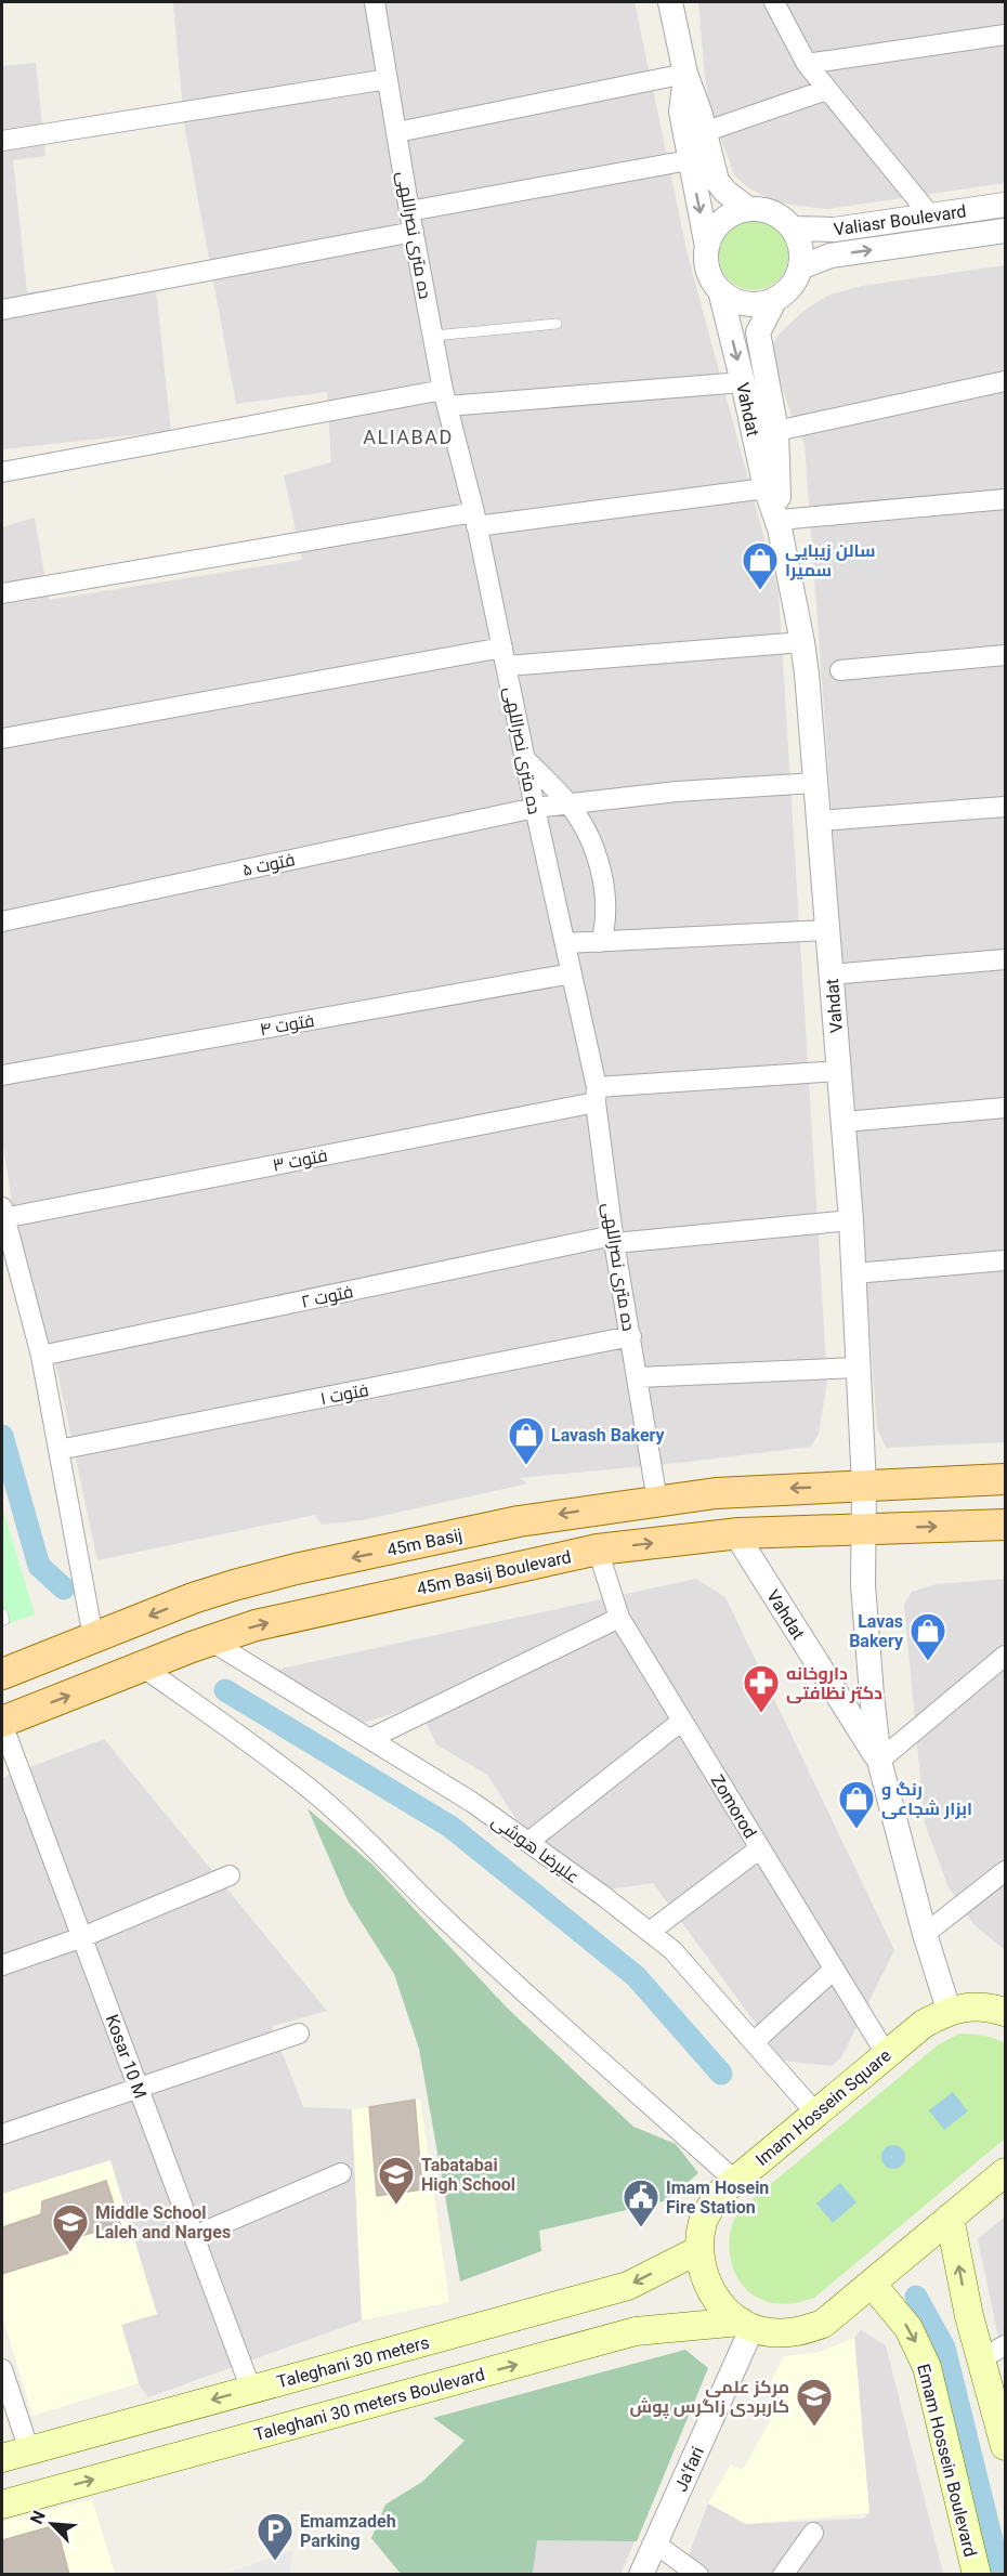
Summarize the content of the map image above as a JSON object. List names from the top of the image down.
{
  "streets": {
    "main road": [
      "45m Basij",
      "45m Basij Boulevard",
      "Imam Hossein Square",
      "Taleghani 30 meters",
      "Taleghani 30 meters Boulevard",
      "Emam Hossein Boulevard"
    ],
    "street": [
      "Valiasr Boulevard",
      "ده متری نصراللهی",
      "Vahdat",
      "فتوت ۵",
      "فتوت ۴",
      "فتوت ۳",
      "فتوت ۲",
      "فتوت ۱",
      "Zomorod",
      "علیرضا هوشی",
      "Kosar 10 M",
      "Ja'fari"
    ]
  },
  "crossings": [
    ["Valiasr Boulevard", "Vahdat"],
    ["ده متری نصراللهی", "فتوت ۵"],
    ["ده متری نصراللهی", "فتوت ۴"],
    ["ده متری نصراللهی", "فتوت ۳"],
    ["ده متری نصراللهی", "فتوت ۲"],
    ["ده متری نصراللهی", "فتوت ۱"],
    ["ده متری نصراللهی", "45m Basij"],
    ["Vahdat", "فتوت ۵"],
    ["Vahdat", "فتوت ۳"],
    ["Vahdat", "فتوت ۲"],
    ["Vahdat", "45m Basij"],
    ["Vahdat", "45m Basij Boulevard"],
    ["Vahdat", "Imam Hossein Square"],
    ["45m Basij Boulevard", "Zomorod"],
    ["45m Basij Boulevard", "علیرضا هوشی"],
    ["45m Basij Boulevard", "Kosar 10 M"],
    ["Zomorod", "Imam Hossein Square"],
    ["علیرضا هوشی", "Imam Hossein Square"],
    ["Kosar 10 M", "Taleghani 30 meters"],
    ["Imam Hossein Square", "Taleghani 30 meters"],
    ["Imam Hossein Square", "Taleghani 30 meters Boulevard"],
    ["Imam Hossein Square", "Ja'fari"],
    ["Taleghani 30 meters Boulevard", "Ja'fari"]
  ],
  "one_way": [
    "45m Basij",
    "45m Basij Boulevard",
    "Taleghani 30 meters",
    "Taleghani 30 meters Boulevard"
  ],
  "districts": ["ALIABAD"],
  "places": {
    "shop": [
      "سالن زیبایی سمیرا",
      "Lavash Bakery",
      "Lavas Bakery",
      "رنگ و ابزار شجاعی"
    ],
    "pharmacy": ["داروخانه دکتر نظافتی"],
    "school or university": ["Tabatabai High School", "Middle School Laleh and Narges", "مرکز علمی کاربردی زاگرس پوش"],
    "public building": ["Imam Hosein Fire Station"],
    "parking": ["Emamzadeh Parking"]
  },
  "north": "top left"
}
